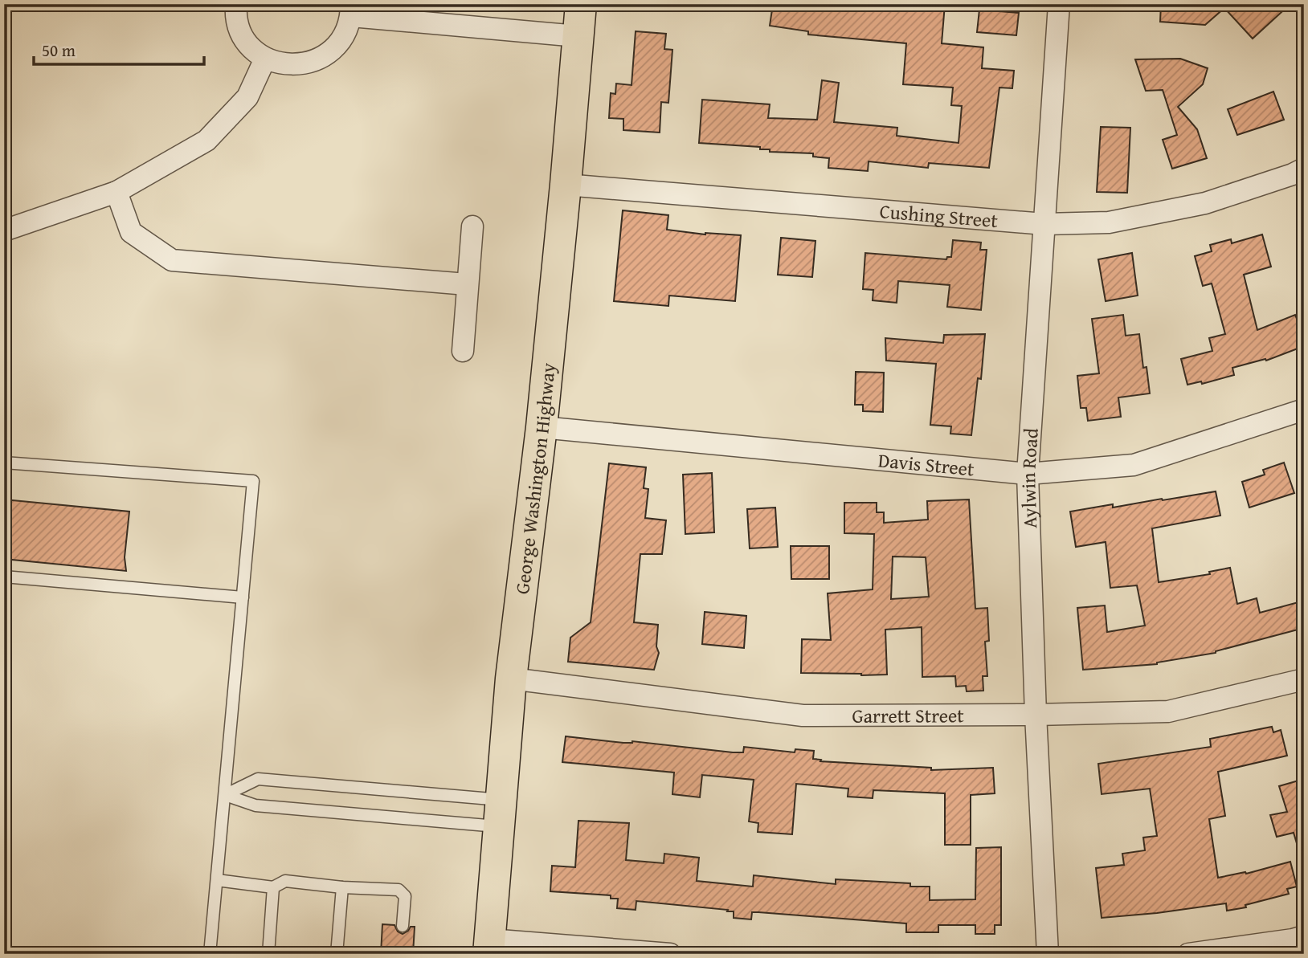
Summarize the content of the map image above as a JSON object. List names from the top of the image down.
{
  "streets": {
    "main road": ["George Washington Highway"],
    "street": [
      "Cushing Street",
      "Davis Street",
      "Aylwin Road",
      "Garrett Street"
    ]
  },
  "crossings": [
    ["Cushing Street", "Aylwin Road"],
    ["Cushing Street", "George Washington Highway"],
    ["Davis Street", "Aylwin Road"],
    ["Davis Street", "George Washington Highway"],
    ["Aylwin Road", "Garrett Street"],
    ["George Washington Highway", "Garrett Street"]
  ],
  "scale_bar": "50 m"
}
